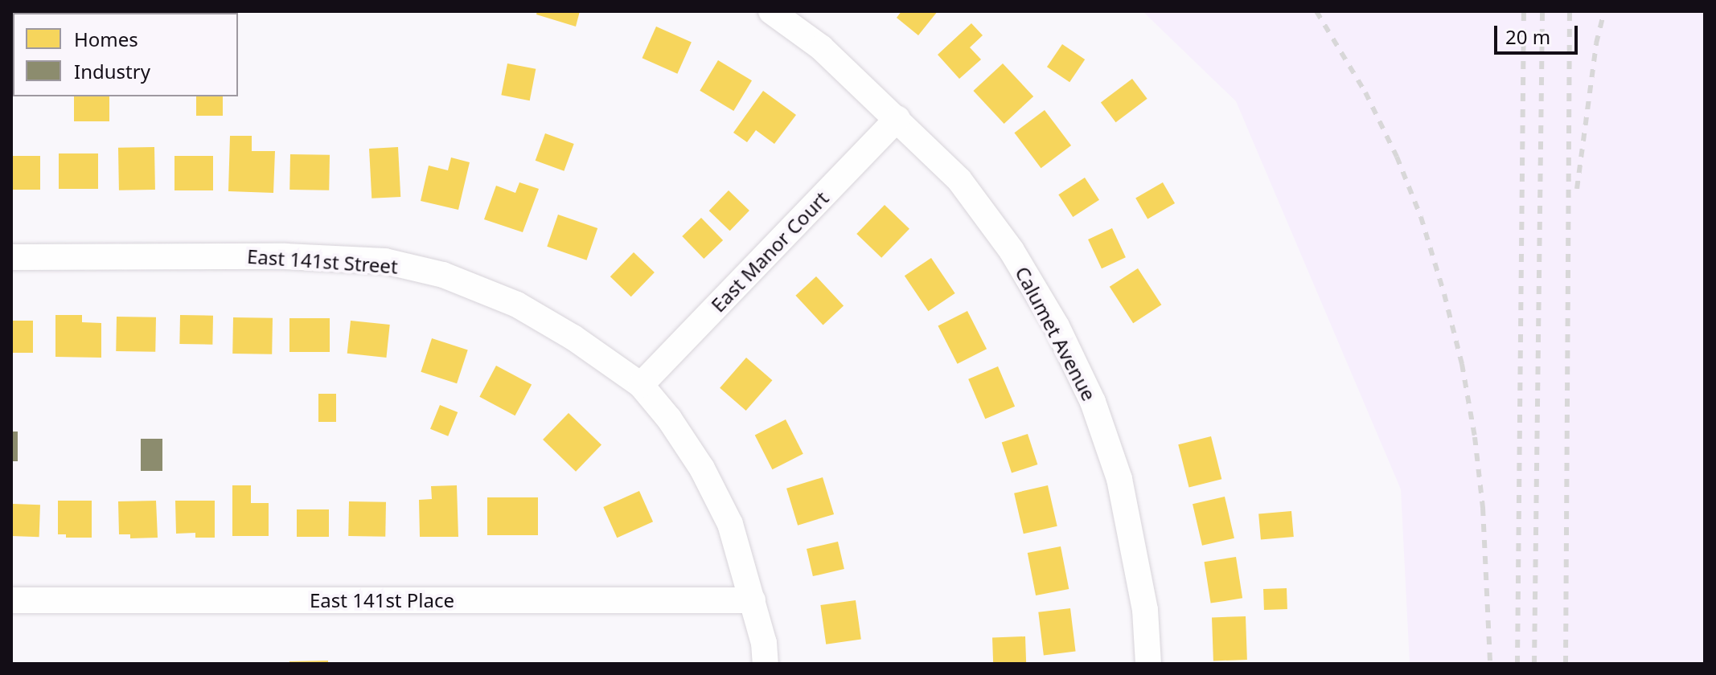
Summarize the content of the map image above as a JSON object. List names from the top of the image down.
{
  "streets": {
    "street": [
      "East Manor Court",
      "East 141st Street",
      "Calumet Avenue",
      "East 141st Place"
    ]
  },
  "crossings": [
    ["East Manor Court", "East 141st Street"],
    ["East Manor Court", "Calumet Avenue"],
    ["East 141st Street", "East 141st Place"]
  ],
  "legend": ["Homes", "Industry"],
  "scale_bar": "20 m"
}
